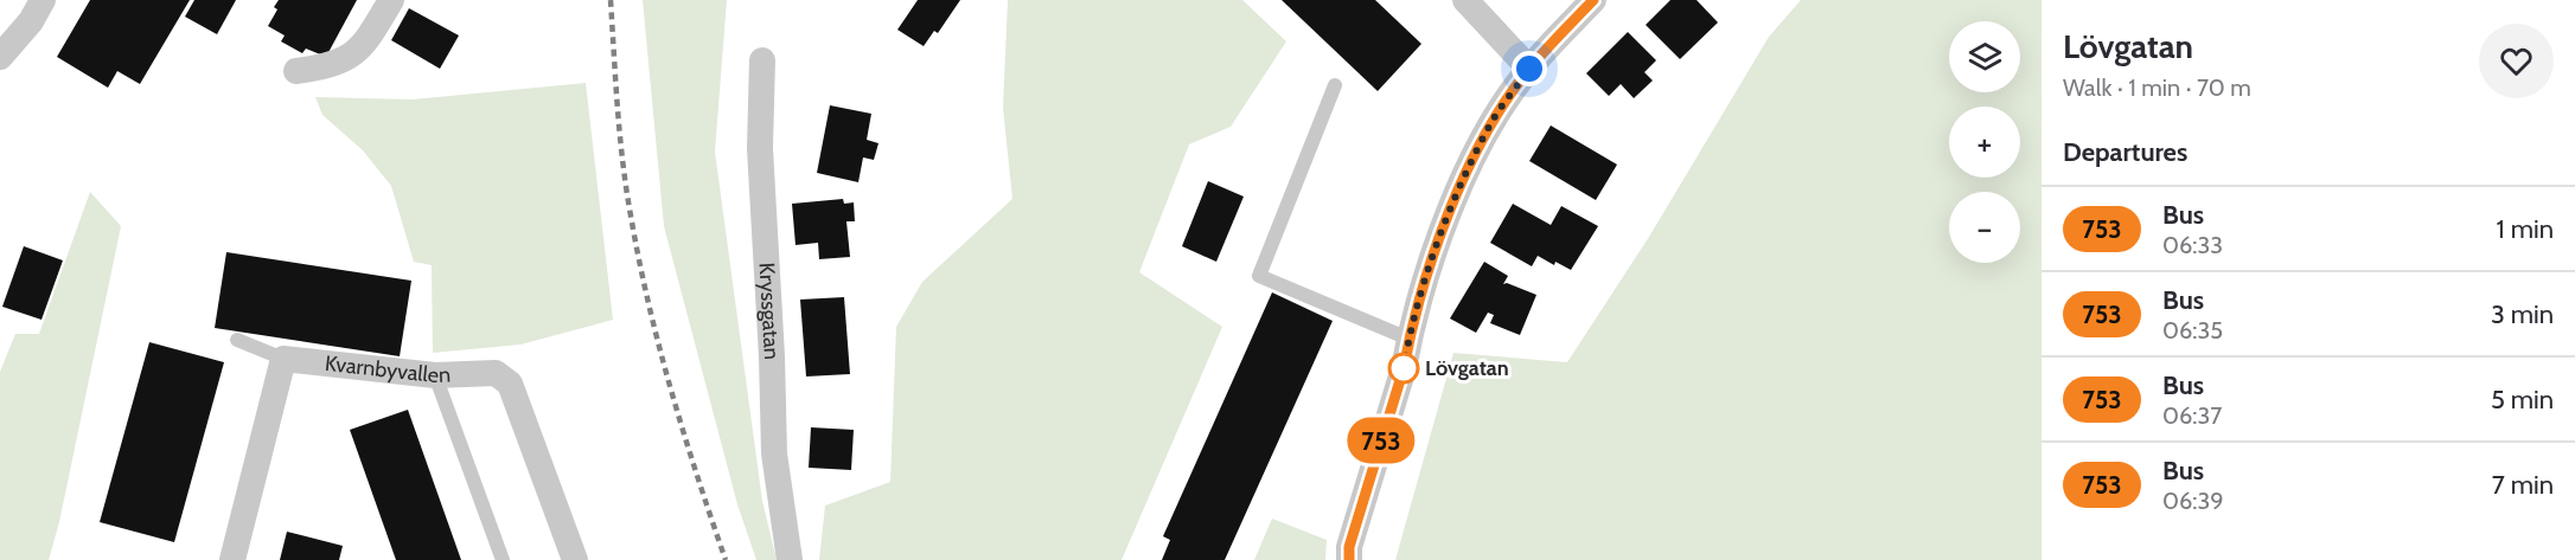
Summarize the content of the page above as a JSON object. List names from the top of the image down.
{
  "streets": {
    "street": ["Kryssgatan", "Kvarnbyvallen"]
  },
  "places": ["Lövgatan"],
  "lines": ["bus line 753"],
  "page": {
    "on_map": "753",
    "heading": [
      ["Lövgatan", "Walk · 1 min · 70 m"],
      "Departures"
    ],
    "map_buttons": ["+", "−"],
    "list": [
      {
        "mark": "753",
        "name": "Bus",
        "note": "06:33",
        "value": "1 min"
      },
      {
        "mark": "753",
        "name": "Bus",
        "note": "06:35",
        "value": "3 min"
      },
      {
        "mark": "753",
        "name": "Bus",
        "note": "06:37",
        "value": "5 min"
      },
      {
        "mark": "753",
        "name": "Bus",
        "note": "06:39",
        "value": "7 min"
      }
    ]
  }
}
